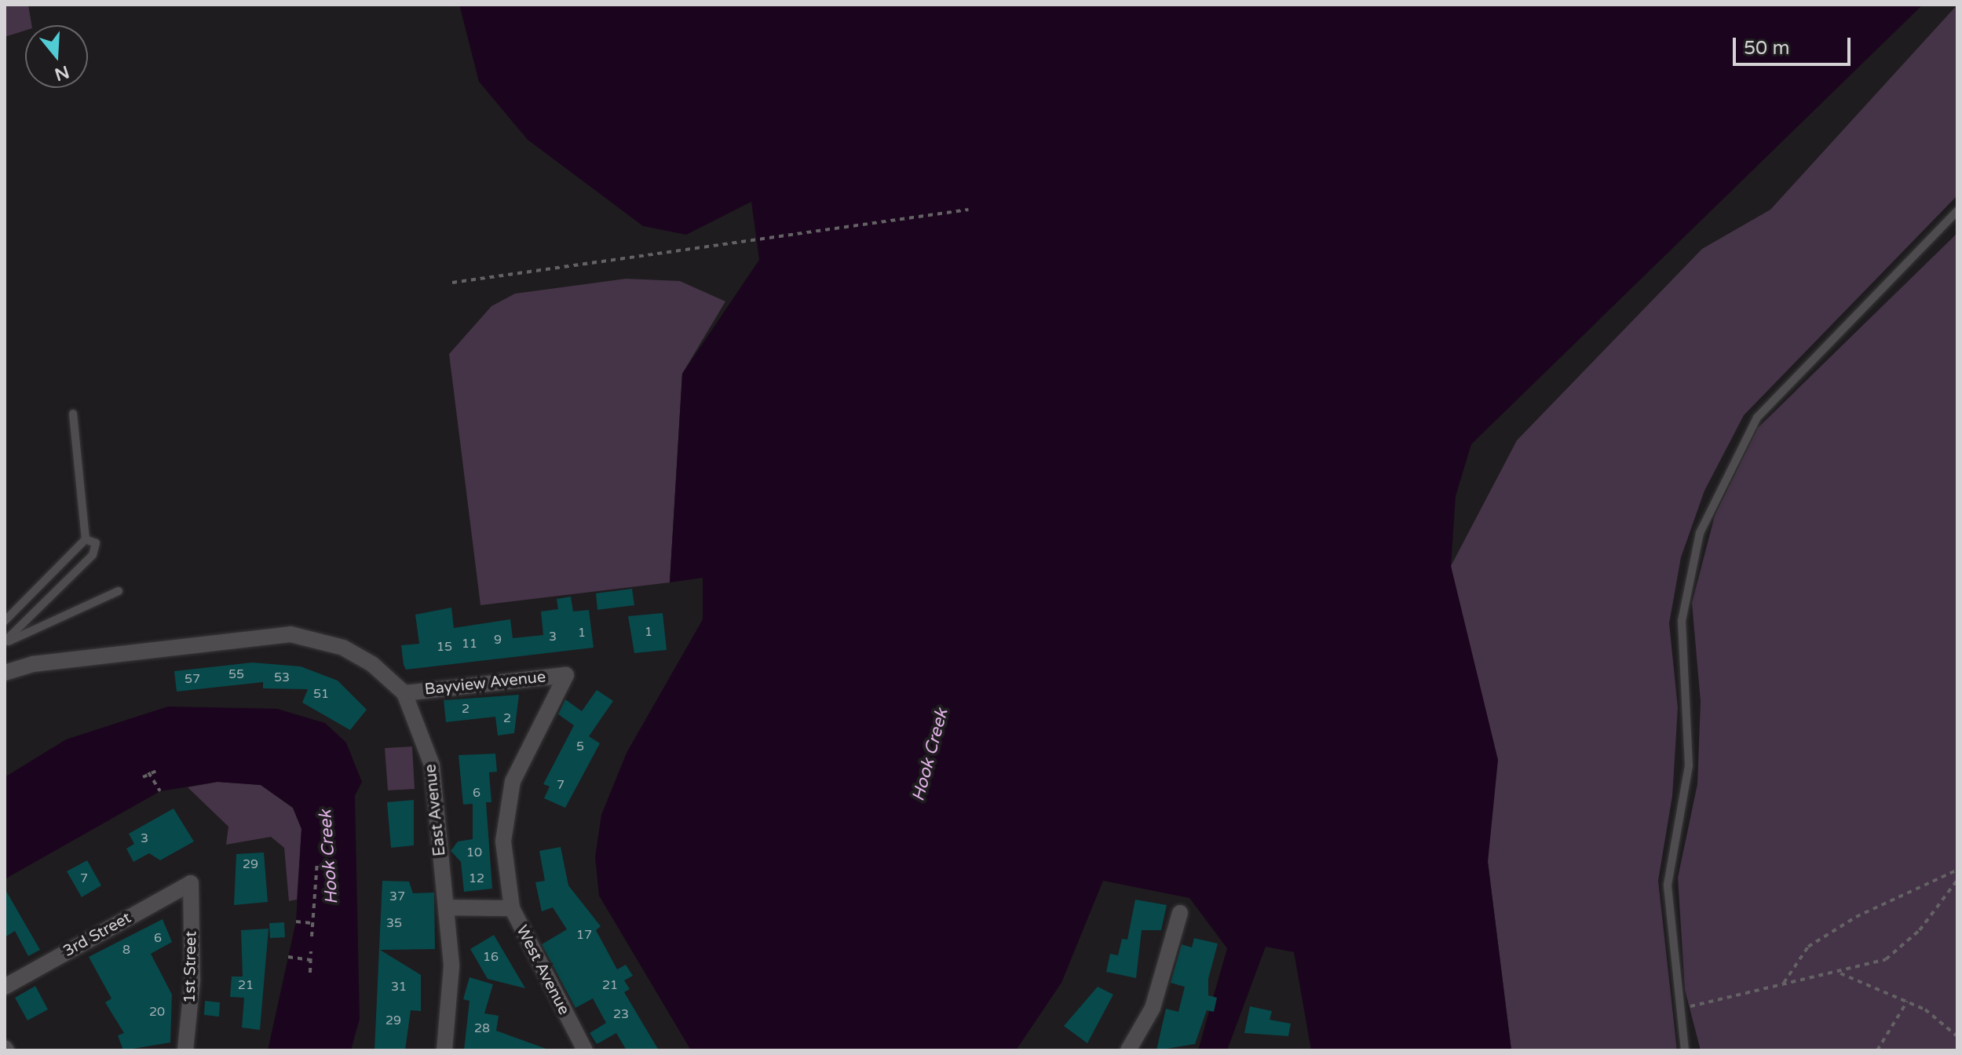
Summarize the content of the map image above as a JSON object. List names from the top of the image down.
{
  "streets": {
    "street": [
      "Bayview Avenue",
      "East Avenue",
      "3rd Street",
      "1st Street",
      "West Avenue"
    ]
  },
  "crossings": [
    ["Bayview Avenue", "East Avenue"],
    ["Bayview Avenue", "West Avenue"],
    ["3rd Street", "1st Street"]
  ],
  "water": ["Hook Creek"],
  "house_numbers": [
    "1",
    "1",
    "3",
    "9",
    "11",
    "15",
    "55",
    "53",
    "57",
    "51",
    "2",
    "2",
    "5",
    "7",
    "6",
    "3",
    "10",
    "29",
    "7",
    "12",
    "37",
    "35",
    "17",
    "6",
    "8",
    "16",
    "21",
    "21",
    "31",
    "20",
    "23",
    "29",
    "28"
  ],
  "scale_bar": "50 m",
  "north": "bottom"
}
